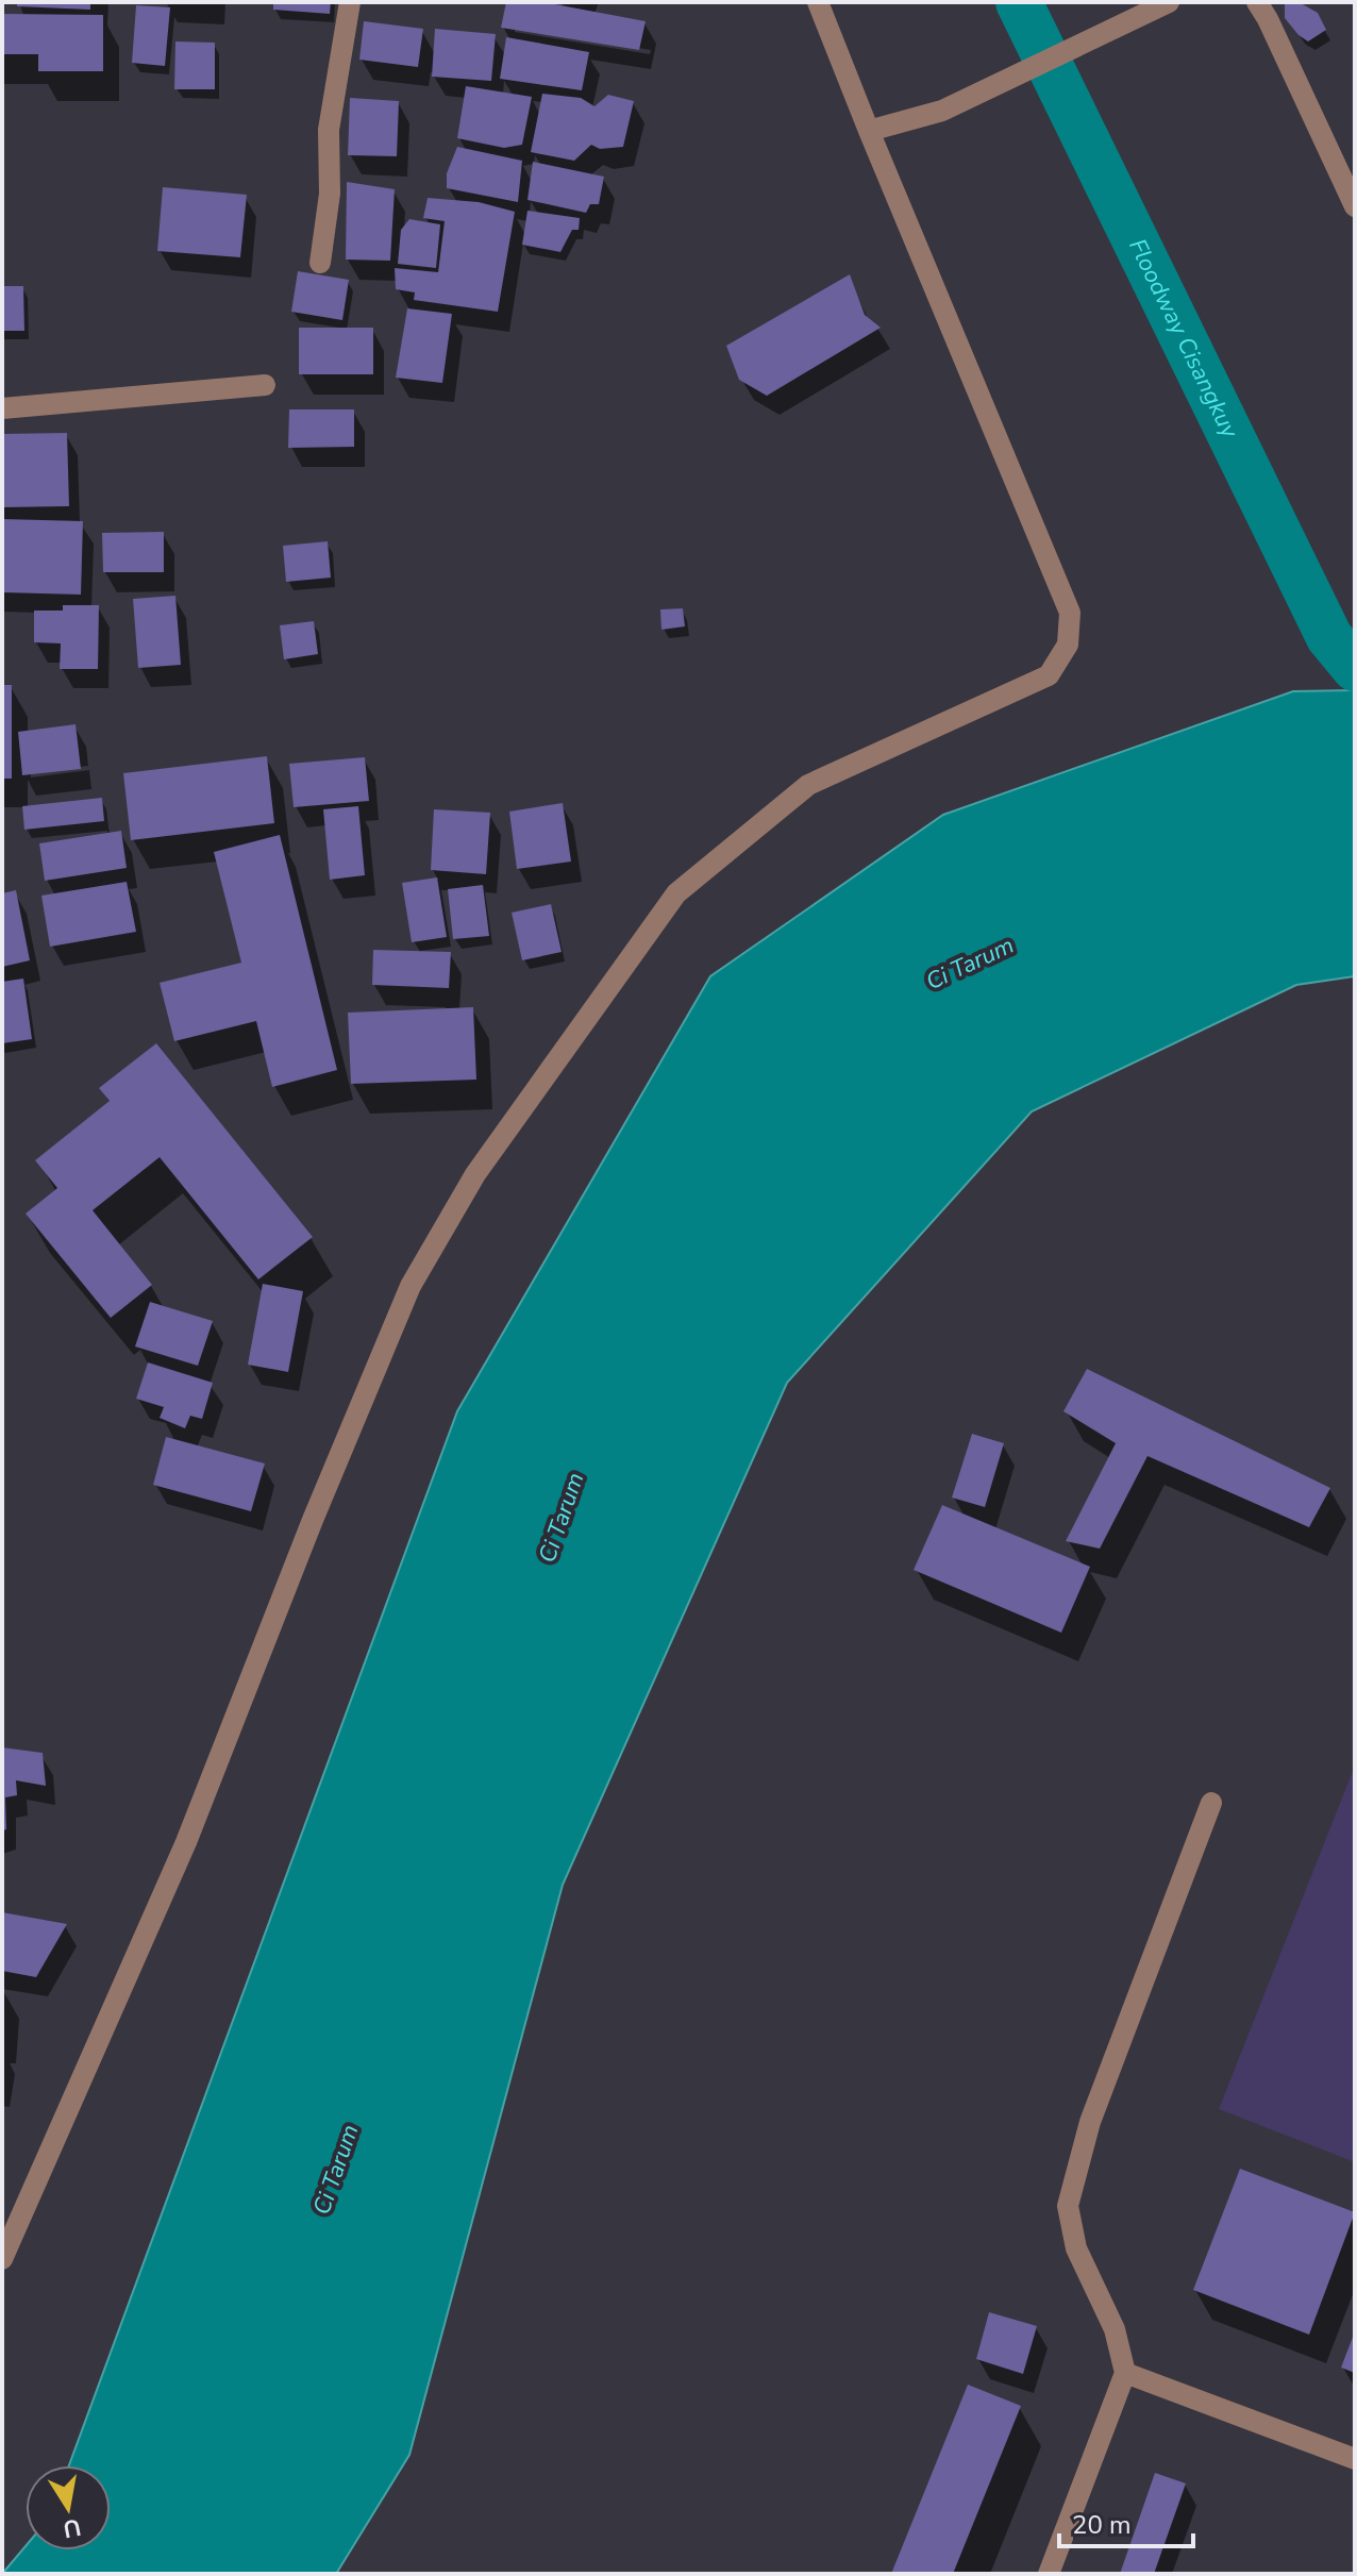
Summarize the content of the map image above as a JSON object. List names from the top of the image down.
{
  "water": ["Floodway Cisangkuy", "Ci Tarum"],
  "scale_bar": "20 m",
  "north": "bottom"
}
